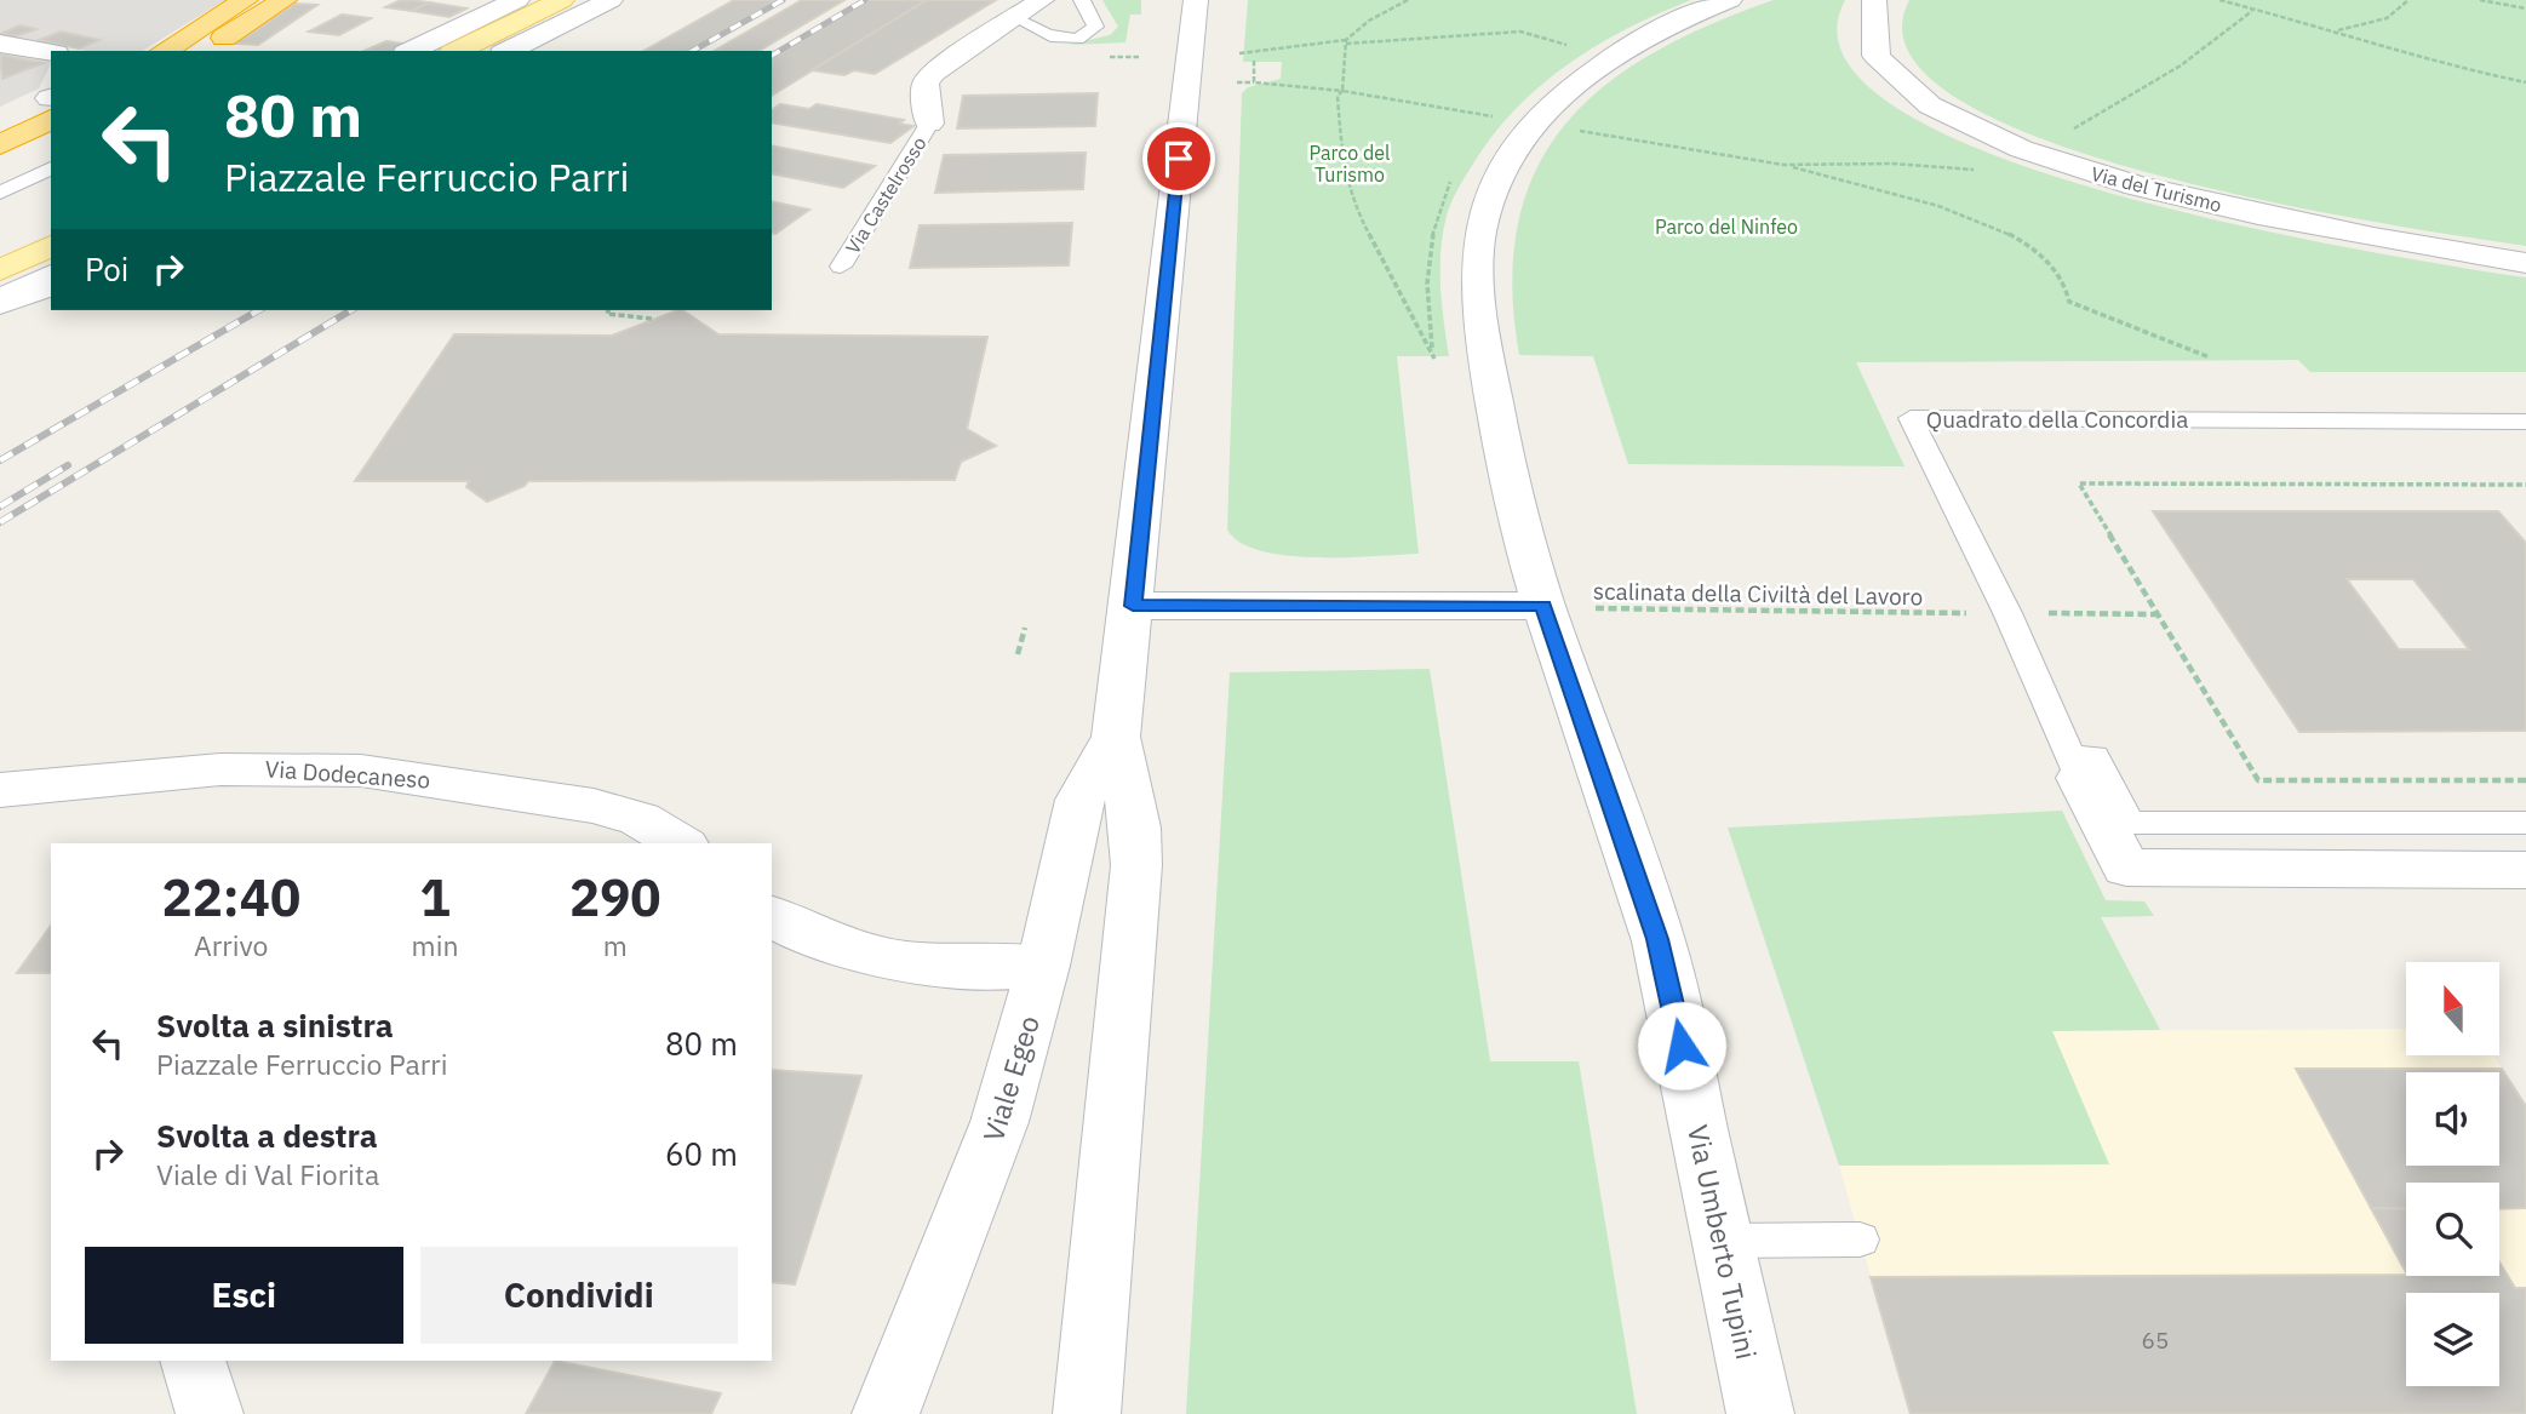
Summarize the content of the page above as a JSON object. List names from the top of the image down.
{
  "streets": {
    "street": [
      "Via del Turismo",
      "Quadrato della Concordia",
      "Via Dodecaneso",
      "Viale Egeo",
      "Via Umberto Tupini"
    ],
    "lane": ["Via Castelrosso"],
    "path": ["scalinata della Civiltà del Lavoro"]
  },
  "crossings": [
    ["scalinata della Civiltà del Lavoro", "Via Umberto Tupini"]
  ],
  "parks": ["Parco del Turismo", "Parco del Ninfeo"],
  "house_numbers": ["65"],
  "north": "top",
  "page": {
    "turn": ["80 m", "Piazzale Ferruccio Parri"],
    "then": "Poi",
    "eta": [
      "22:40",
      "Arrivo",
      "1",
      "min",
      "290",
      "m"
    ],
    "list": [
      {
        "name": "Svolta a sinistra",
        "note": "Piazzale Ferruccio Parri",
        "value": "80 m"
      },
      {
        "name": "Svolta a destra",
        "note": "Viale di Val Fiorita",
        "value": "60 m"
      }
    ],
    "buttons": ["Esci", "Condividi"]
  }
}
